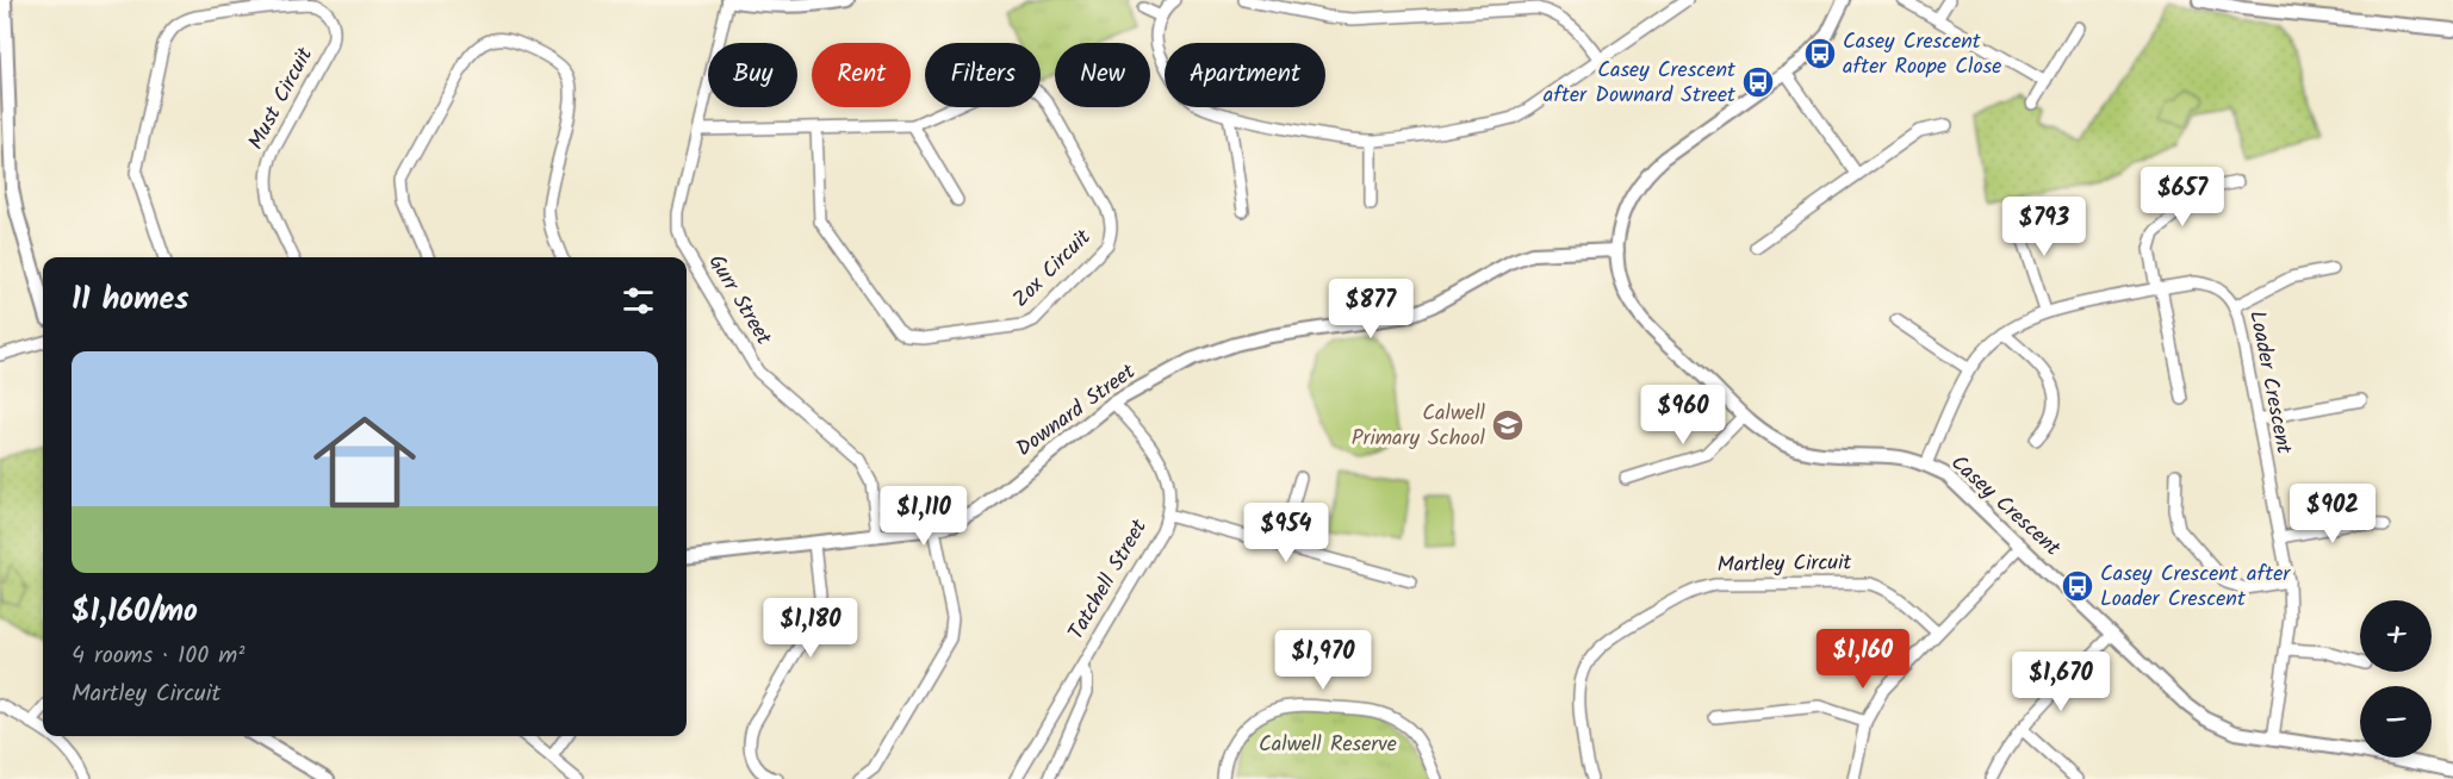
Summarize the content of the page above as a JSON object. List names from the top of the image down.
{
  "streets": {
    "street": [
      "Must Circuit",
      "Zox Circuit",
      "Gurr Street",
      "Loader Crescent",
      "Downard Street",
      "Casey Crescent",
      "Martley Circuit",
      "Tatchell Street"
    ]
  },
  "crossings": [
    ["Zox Circuit", "Gurr Street"],
    ["Gurr Street", "Downard Street"],
    ["Loader Crescent", "Casey Crescent"],
    ["Downard Street", "Casey Crescent"],
    ["Downard Street", "Tatchell Street"]
  ],
  "parks": ["Calwell Reserve"],
  "places": {
    "bus stop": ["Casey Crescent after Roope Close", "Casey Crescent after Downard Street", "Casey Crescent after Loader Crescent"],
    "school or university": ["Calwell Primary School"]
  },
  "page": {
    "chip": [
      "Buy",
      "Rent",
      "Filters",
      "New",
      "Apartment"
    ],
    "price": [
      "$657",
      "$793",
      "$877",
      "$960",
      "$902",
      "$1,110",
      "$954",
      "$1,180",
      "$1,160",
      "$1,970",
      "$1,670"
    ],
    "heading": "11 homes",
    "list": [
      {
        "name": "$1,160/mo",
        "note": "4 rooms · 100 m² · Martley Circuit"
      }
    ],
    "map_buttons": ["+", "−"]
  }
}
